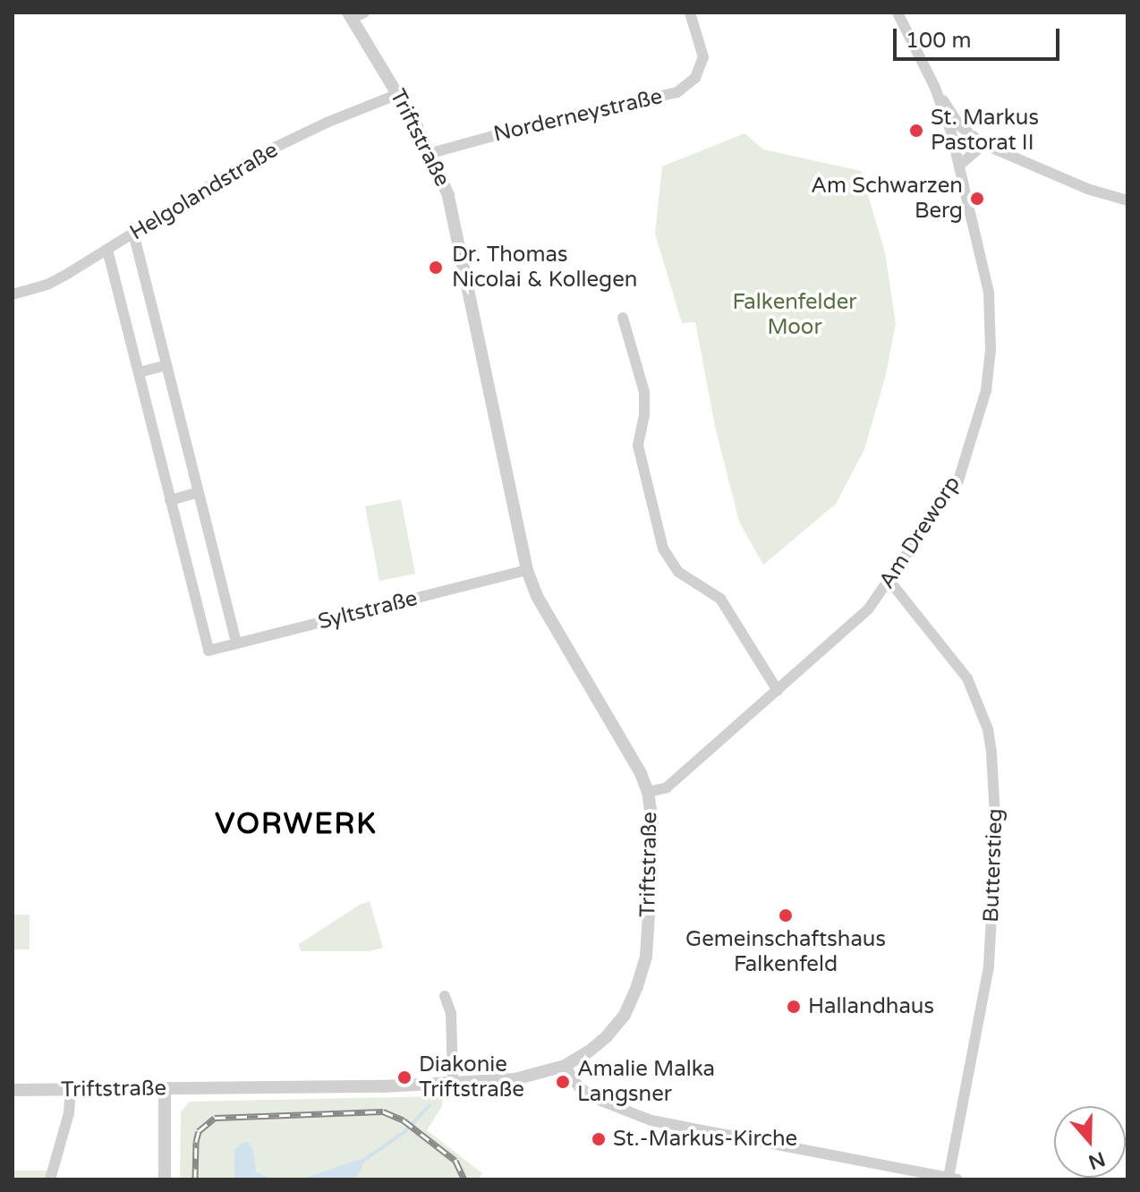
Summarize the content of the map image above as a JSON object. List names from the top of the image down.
{
  "streets": {
    "street": [
      "Norderneystraße",
      "Triftstraße",
      "Helgolandstraße",
      "Am Dreworp",
      "Syltstraße",
      "Butterstieg"
    ]
  },
  "crossings": [
    ["Norderneystraße", "Triftstraße"],
    ["Triftstraße", "Helgolandstraße"],
    ["Triftstraße", "Am Dreworp"],
    ["Triftstraße", "Syltstraße"],
    ["Am Dreworp", "Butterstieg"]
  ],
  "districts": ["VORWERK"],
  "parks": ["Falkenfelder Moor"],
  "places": [
    "St. Markus Pastorat II",
    "Am Schwarzen Berg",
    "Dr. Thomas Nicolai & Kollegen",
    "Gemeinschaftshaus Falkenfeld",
    "Hallandhaus",
    "Diakonie Triftstraße",
    "Amalie Malka Langsner",
    "St.-Markus-Kirche"
  ],
  "scale_bar": "100 m",
  "north": "bottom"
}
